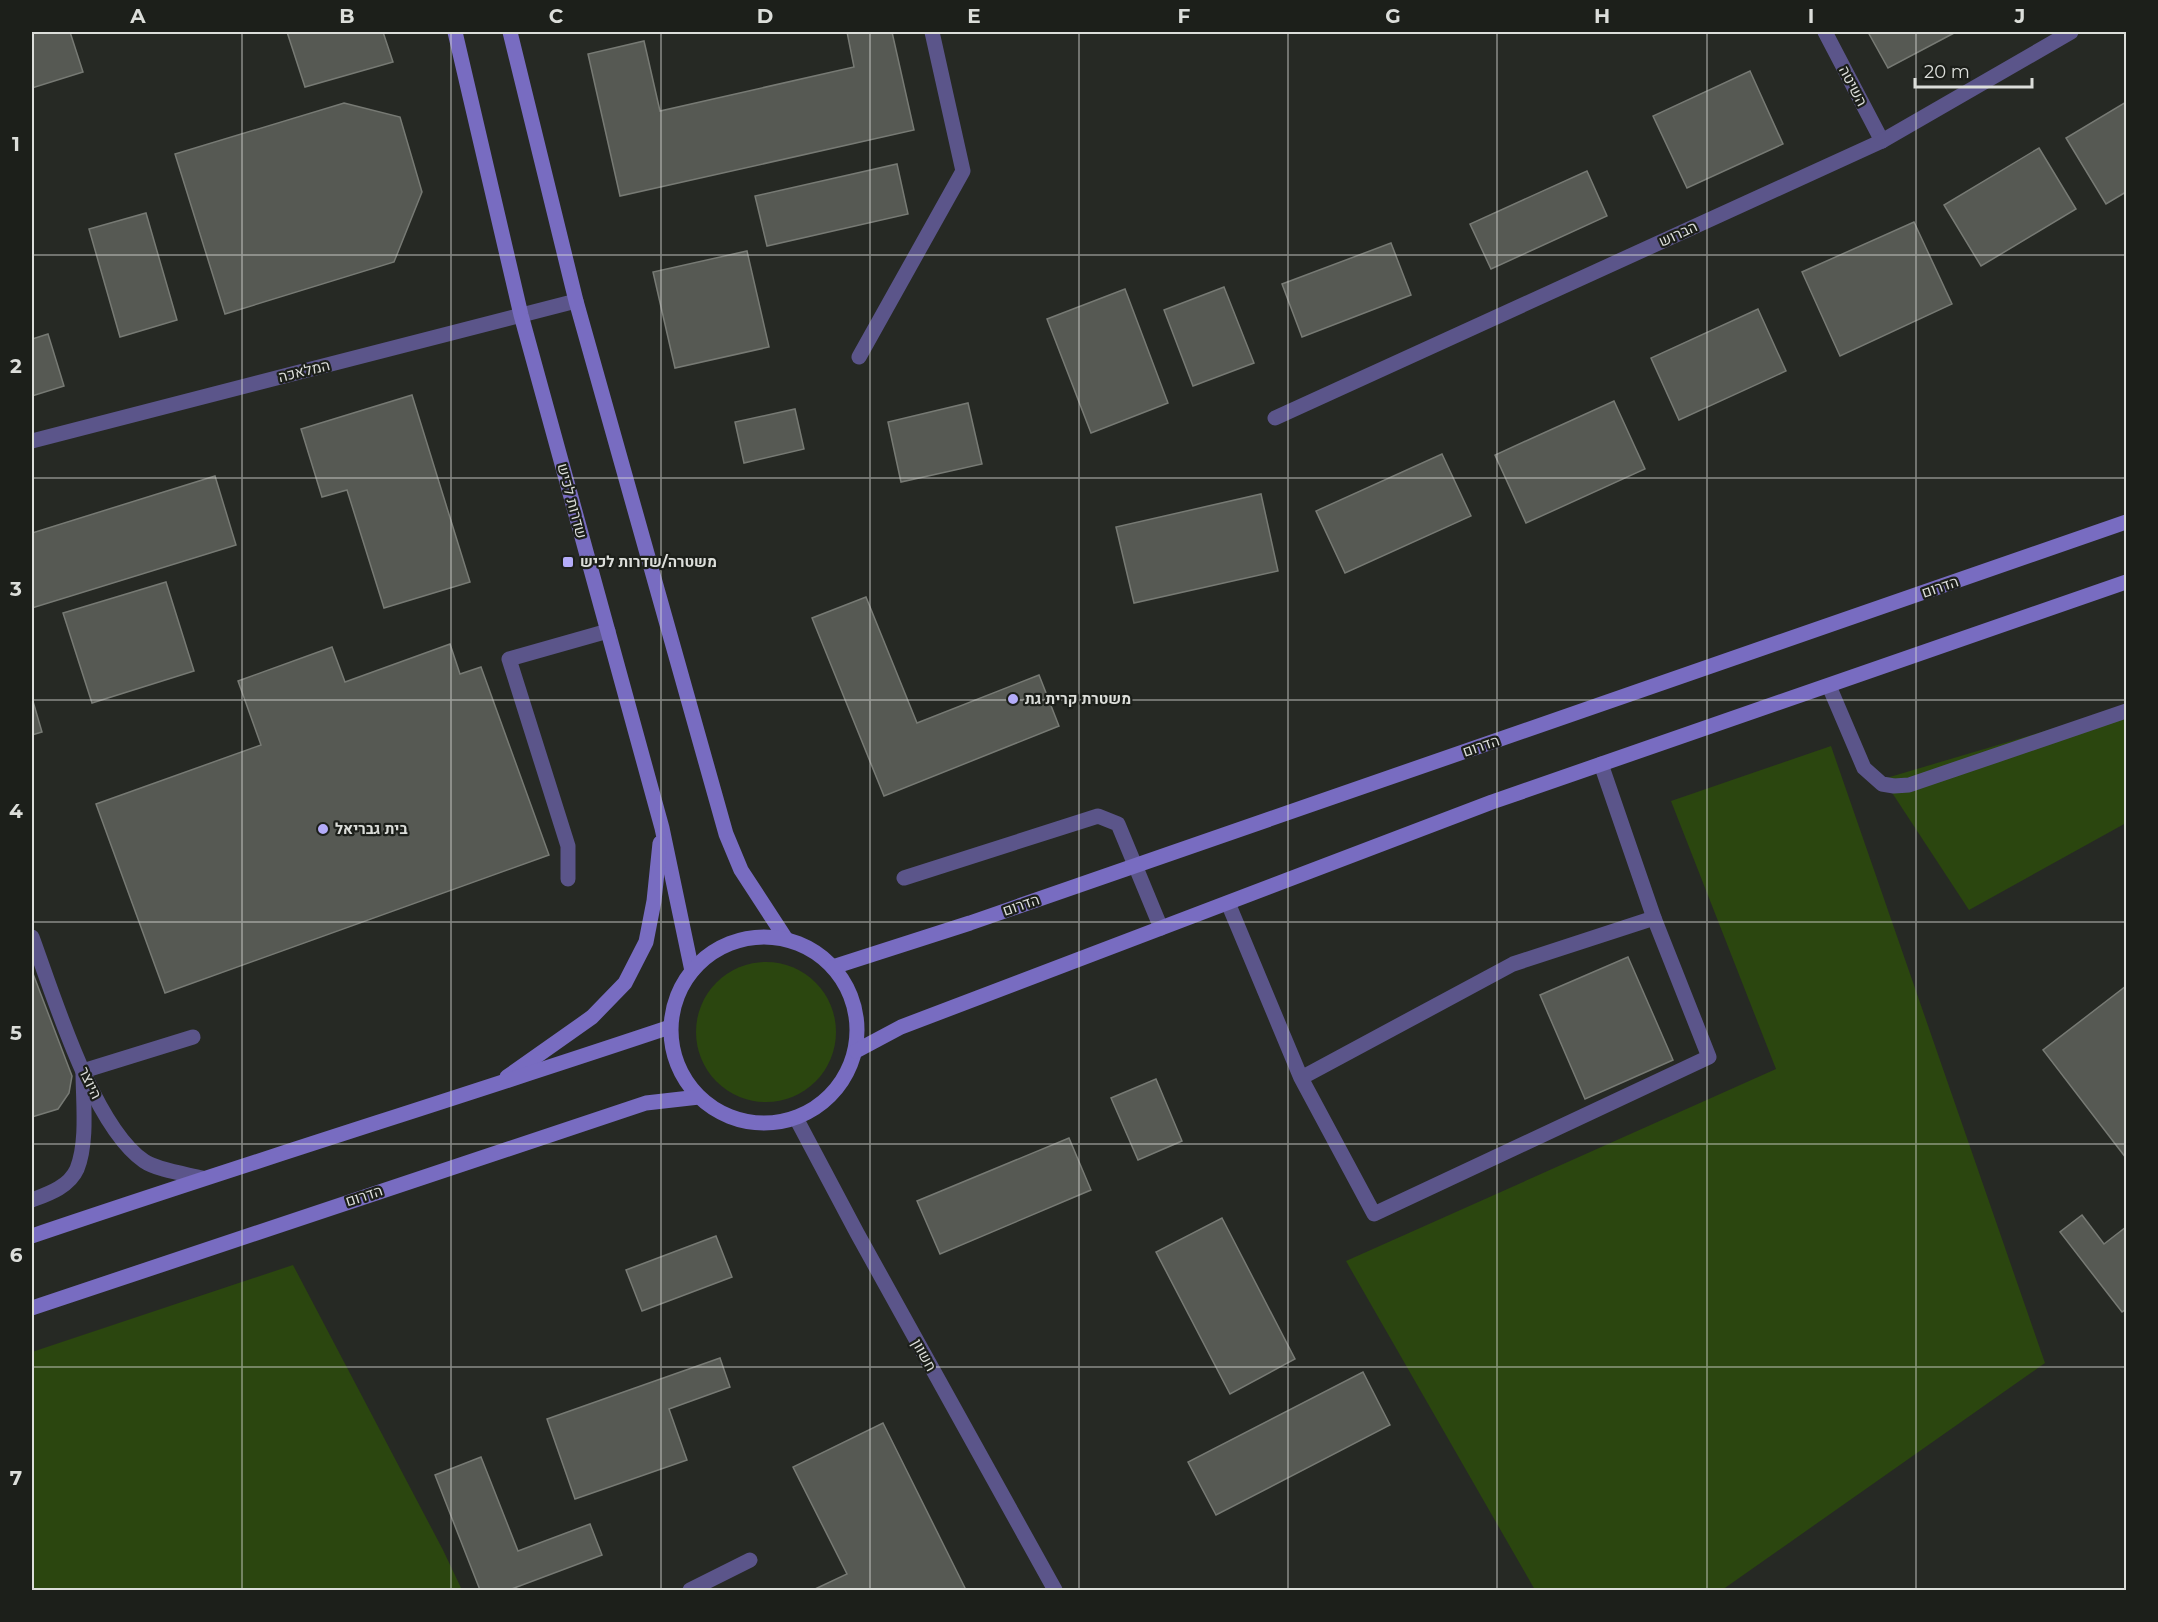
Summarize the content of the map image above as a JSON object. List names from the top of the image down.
{
  "streets": {
    "main road": ["שדרות לכיש", "הדרום"],
    "street": [
      "השיטה",
      "הברוש",
      "המלאכה",
      "היוצר",
      "חשוון"
    ]
  },
  "crossings": [
    ["השיטה", "הברוש"],
    ["המלאכה", "שדרות לכיש"],
    ["שדרות לכיש", "הדרום"],
    ["שדרות לכיש", "חשוון"],
    ["הדרום", "חשוון"]
  ],
  "places": {
    "transit": ["משטרה/שדרות לכיש"],
    "other": ["משטרת קרית גת", "בית גבריאל"]
  },
  "scale_bar": "20 m",
  "grid": {
    "columns": [
      "A",
      "B",
      "C",
      "D",
      "E",
      "F",
      "G",
      "H",
      "I",
      "J"
    ],
    "rows": [
      "1",
      "2",
      "3",
      "4",
      "5",
      "6",
      "7"
    ]
  }
}
